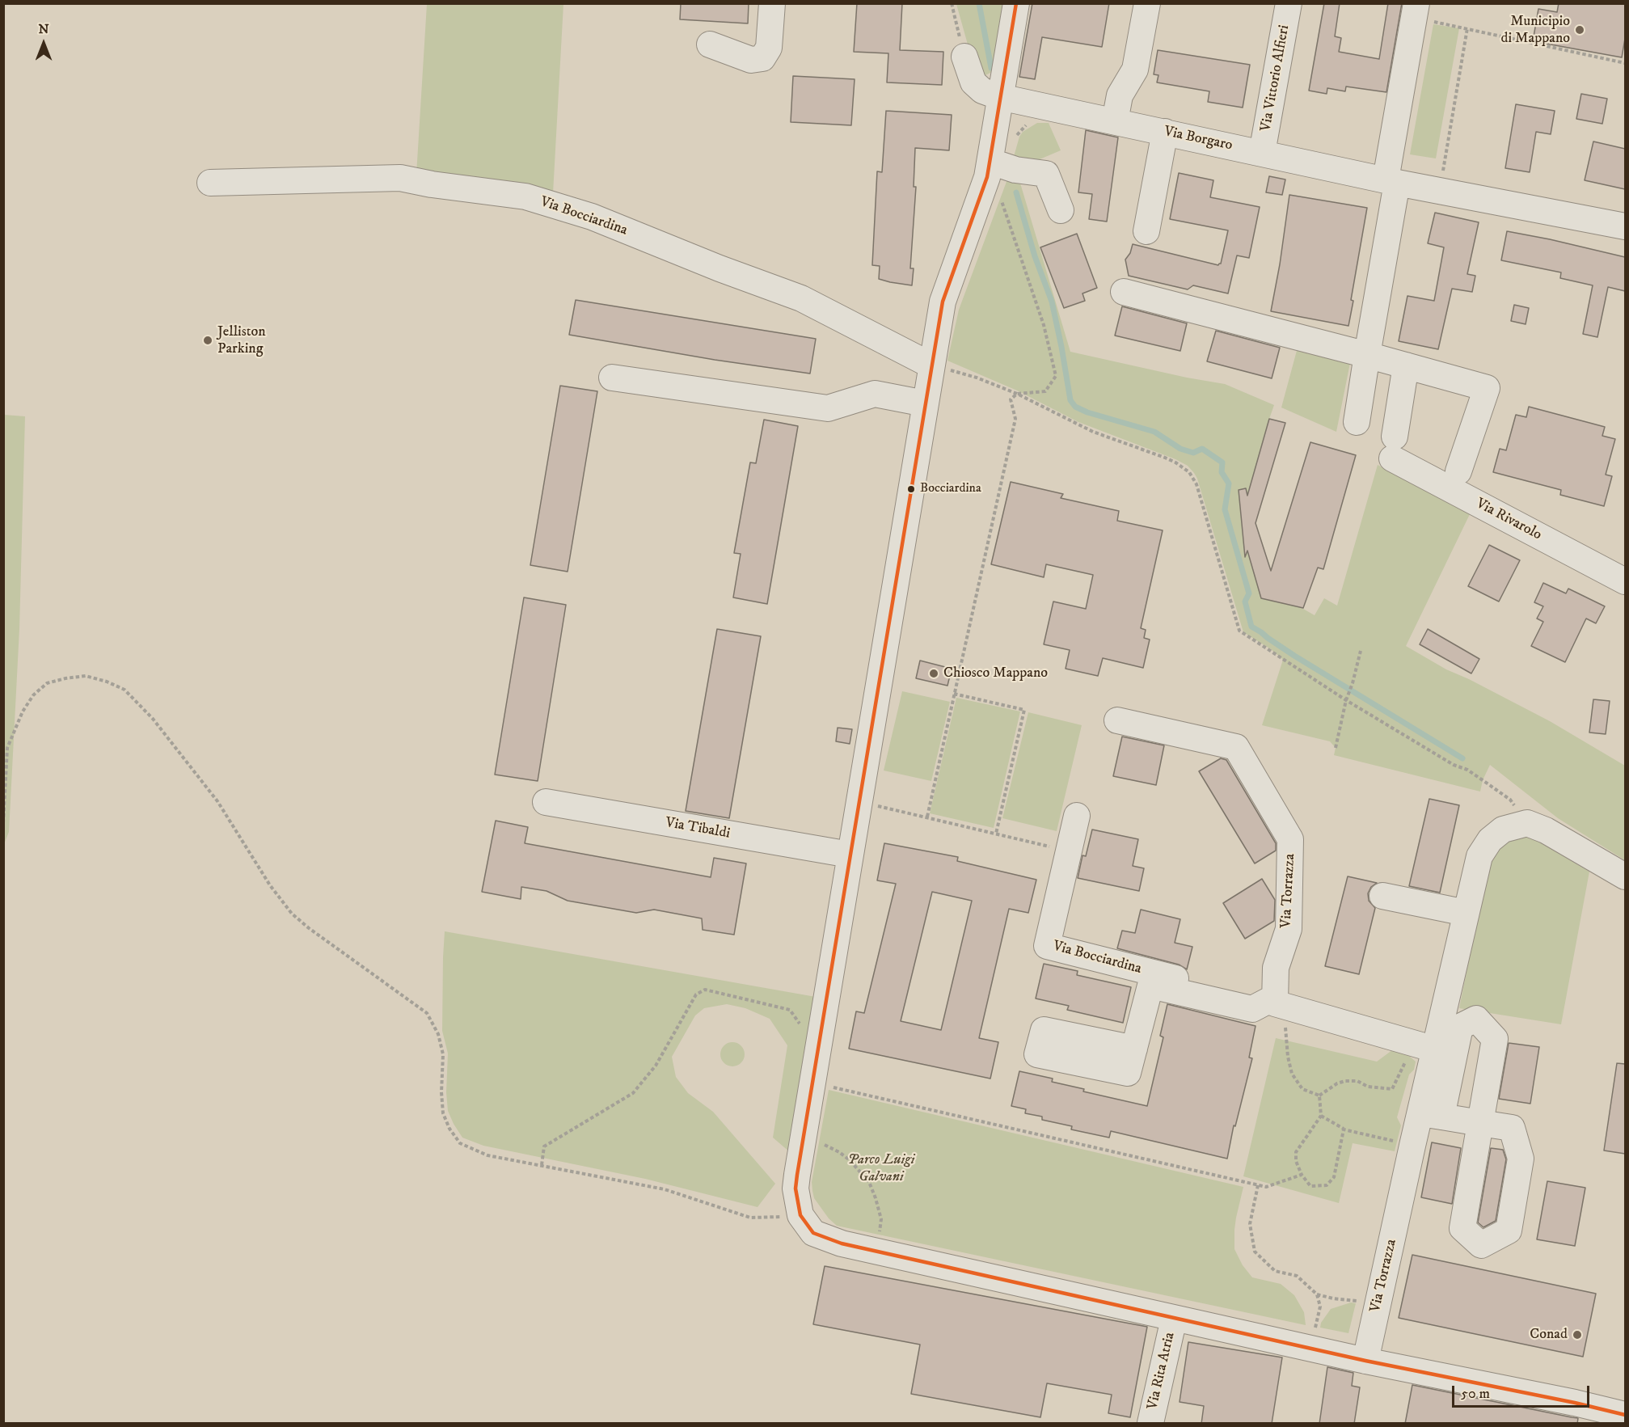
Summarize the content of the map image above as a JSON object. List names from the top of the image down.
{
  "streets": {
    "street": [
      "Via Vittorio Alfieri",
      "Via Borgaro",
      "Via Bocciardina",
      "Via Rivarolo",
      "Via Tibaldi",
      "Via Torrazza",
      "Via Rita Atria"
    ]
  },
  "crossings": [
    ["Via Vittorio Alfieri", "Via Borgaro"],
    ["Via Bocciardina", "Via Torrazza"]
  ],
  "parks": ["Parco Luigi Galvani"],
  "places": [
    "Municipio di Mappano",
    "Jelliston Parking",
    "Bocciardina",
    "Chiosco Mappano",
    "Conad"
  ],
  "scale_bar": "50 m",
  "north": "top"
}
